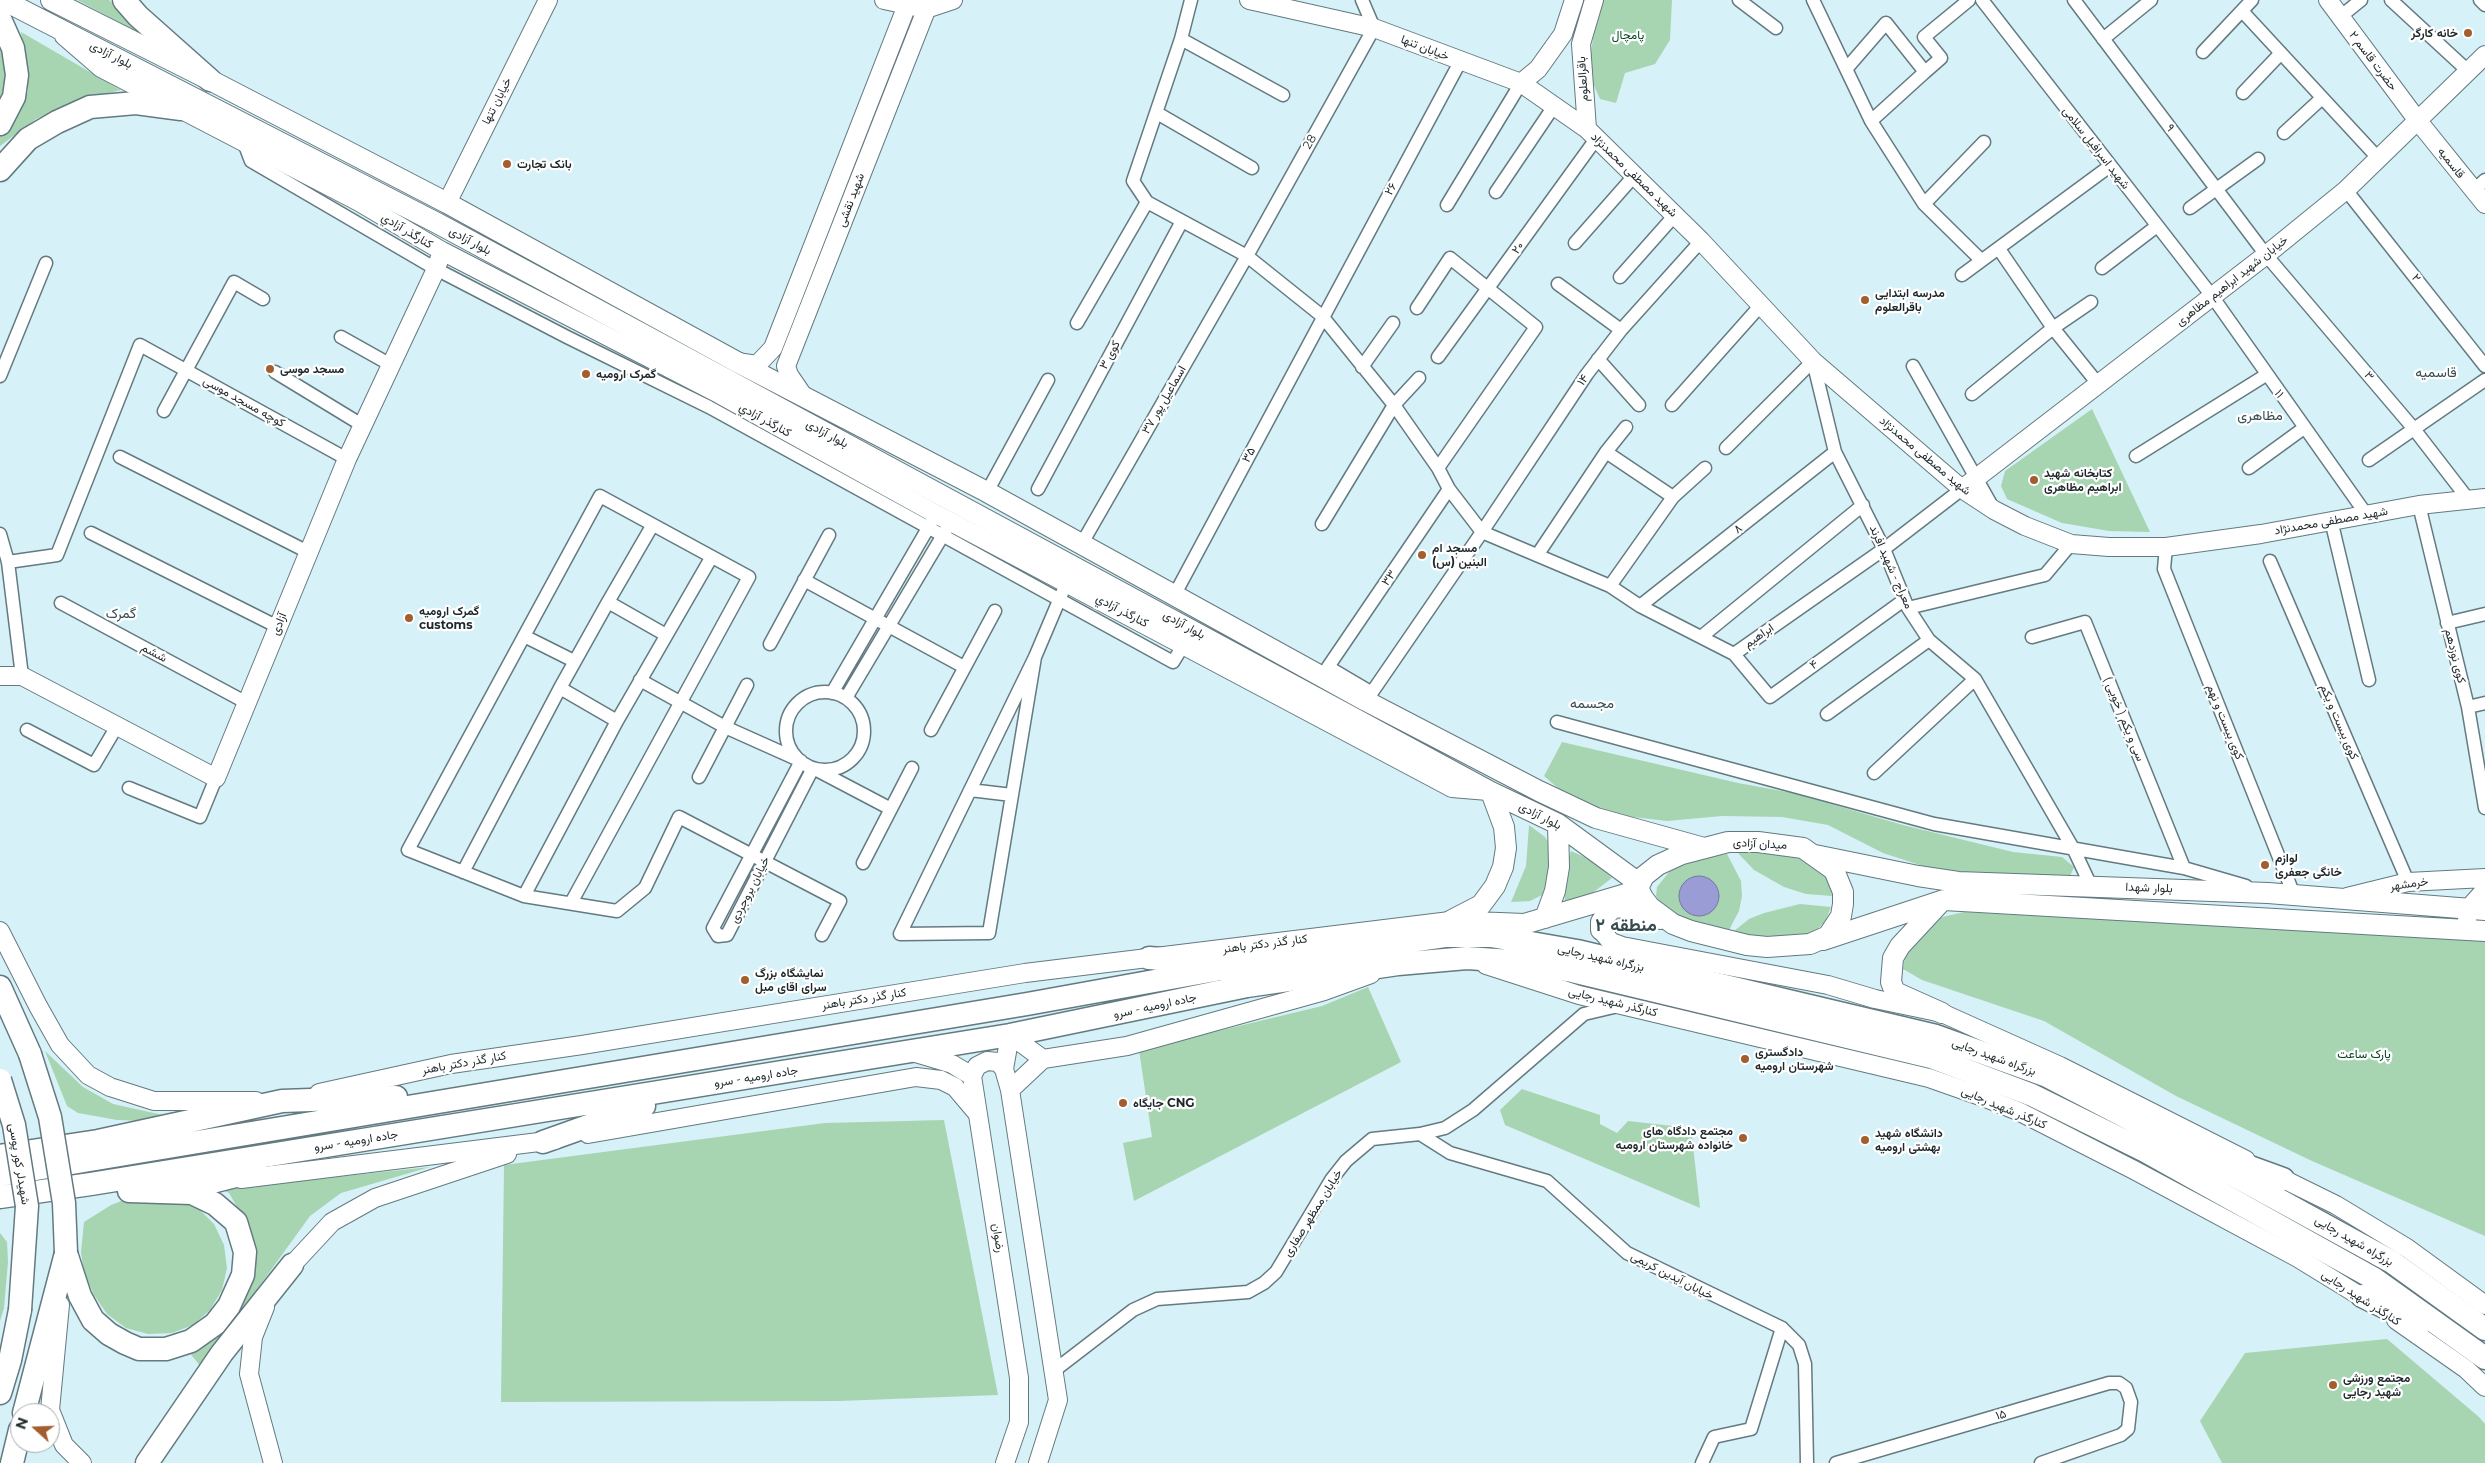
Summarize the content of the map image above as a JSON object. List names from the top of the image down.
{
  "streets": {
    "highway": ["بزرگراه شهید رجایی", "جاده ارومیه - سرو", "شهیدلر کور پوسی"],
    "main road": [
      "خیابان تنها",
      "بلوار آزادی",
      "۲ حضرت قاسم",
      "باقرالعلوم",
      "قاسمیه",
      "شهید مصطفی محمدنژاد",
      "شهید نقشی",
      "کنارگذر آزادي",
      "خیابان شهید ابراهیم مظاهری",
      "آزادی",
      "میدان آزادی",
      "خرمشهر",
      "بلوار شهدا",
      "کنار گذر دکتر باهنر",
      "کنارگذر شهید رجایی",
      "رضوان"
    ],
    "street": [
      "۹",
      "28",
      "شهید اسرافیل سلامی",
      "۲۶",
      "۲۰",
      "۲",
      "کوی ۳",
      "۳",
      "۱۴",
      "۱۱",
      "اسماعیل پور ۳۷",
      "کوچه مسجد موسی",
      "۳۵",
      "۸",
      "معراج - شهید افرند",
      "۳۳",
      "ابراهیم",
      "ششم",
      "کوی نوزدهم",
      "۴",
      "سی و یکم ( خویی )",
      "کوی بیست و نهم",
      "کوی بیست و یکم",
      "خیابان بروجردی",
      "خیابان ممظهر صفاری",
      "خیابان آیدین کریمی",
      "۱۵"
    ]
  },
  "crossings": [
    ["خیابان تنها", "بلوار آزادی"],
    ["خیابان تنها", "باقرالعلوم"],
    ["خیابان تنها", "28"],
    ["خیابان تنها", "شهید مصطفی محمدنژاد"],
    ["خیابان تنها", "۲۶"],
    ["خیابان تنها", "۲۰"],
    ["بلوار آزادی", "کنارگذر آزادي"],
    ["بلوار آزادی", "۱۴"],
    ["بلوار آزادی", "اسماعیل پور ۳۷"],
    ["بلوار آزادی", "۳۵"],
    ["بلوار آزادی", "۳۳"],
    ["بلوار آزادی", "میدان آزادی"],
    ["۲ حضرت قاسم", "قاسمیه"],
    ["۲ حضرت قاسم", "خیابان شهید ابراهیم مظاهری"],
    ["باقرالعلوم", "شهید مصطفی محمدنژاد"],
    ["باقرالعلوم", "۲۰"],
    ["۹", "خیابان شهید ابراهیم مظاهری"],
    ["۹", "۳"],
    ["28", "اسماعیل پور ۳۷"],
    ["شهید اسرافیل سلامی", "خیابان شهید ابراهیم مظاهری"],
    ["شهید اسرافیل سلامی", "۱۱"],
    ["قاسمیه", "خیابان شهید ابراهیم مظاهری"],
    ["شهید مصطفی محمدنژاد", "۲۰"],
    ["شهید مصطفی محمدنژاد", "خیابان شهید ابراهیم مظاهری"],
    ["شهید مصطفی محمدنژاد", "۳"],
    ["شهید مصطفی محمدنژاد", "۱۴"],
    ["شهید مصطفی محمدنژاد", "۱۱"],
    ["شهید مصطفی محمدنژاد", "معراج - شهید افرند"],
    ["شهید مصطفی محمدنژاد", "ابراهیم"],
    ["شهید مصطفی محمدنژاد", "کوی نوزدهم"],
    ["شهید مصطفی محمدنژاد", "کوی بیست و نهم"],
    ["۲۶", "۳۵"],
    ["کنارگذر آزادي", "آزادی"],
    ["۲", "خیابان شهید ابراهیم مظاهری"],
    ["خیابان شهید ابراهیم مظاهری", "۳"],
    ["خیابان شهید ابراهیم مظاهری", "۱۱"],
    ["خیابان شهید ابراهیم مظاهری", "ابراهیم"],
    ["۱۴", "۳۳"],
    ["۱۴", "ابراهیم"],
    ["کوچه مسجد موسی", "آزادی"],
    ["۸", "معراج - شهید افرند"],
    ["۸", "ابراهیم"],
    ["معراج - شهید افرند", "ابراهیم"],
    ["معراج - شهید افرند", "۴"],
    ["معراج - شهید افرند", "بلوار شهدا"],
    ["آزادی", "ششم"],
    ["ابراهیم", "۴"],
    ["کوی بیست و نهم", "بلوار شهدا"],
    ["کوی بیست و یکم", "خرمشهر"],
    ["میدان آزادی", "بلوار شهدا"],
    ["خرمشهر", "بلوار شهدا"],
    ["کنار گذر دکتر باهنر", "بزرگراه شهید رجایی"],
    ["کنار گذر دکتر باهنر", "جاده ارومیه - سرو"],
    ["بزرگراه شهید رجایی", "جاده ارومیه - سرو"],
    ["کنارگذر شهید رجایی", "جاده ارومیه - سرو"],
    ["خیابان ممظهر صفاری", "خیابان آیدین کریمی"]
  ],
  "districts": [
    "قاسمیه",
    "مظاهری",
    "گمرک",
    "مجسمه",
    "منطقه ۲"
  ],
  "parks": ["پامچال", "پارک ساعت"],
  "places": [
    "خانه کارگر",
    "بانک تجارت",
    "مدرسه ابتدایی باقرالعلوم",
    "مسجد موسی",
    "گمرک ارومیه",
    "کتابخانه شهید ابراهیم مظاهری",
    "مسجد ام البنین (س)",
    "گمرک ارومیه customs",
    "لوازم خانگی جعفری",
    "نمایشگاه بزرگ سرای اقای مبل",
    "دادگستری شهرستان ارومیه",
    "جایگاه CNG",
    "مجتمع دادگاه های خانواده شهرستان ارومیه",
    "دانشگاه شهید بهشتی ارومیه",
    "مجتمع ورزشی شهید رجایی"
  ],
  "north": "left"
}
